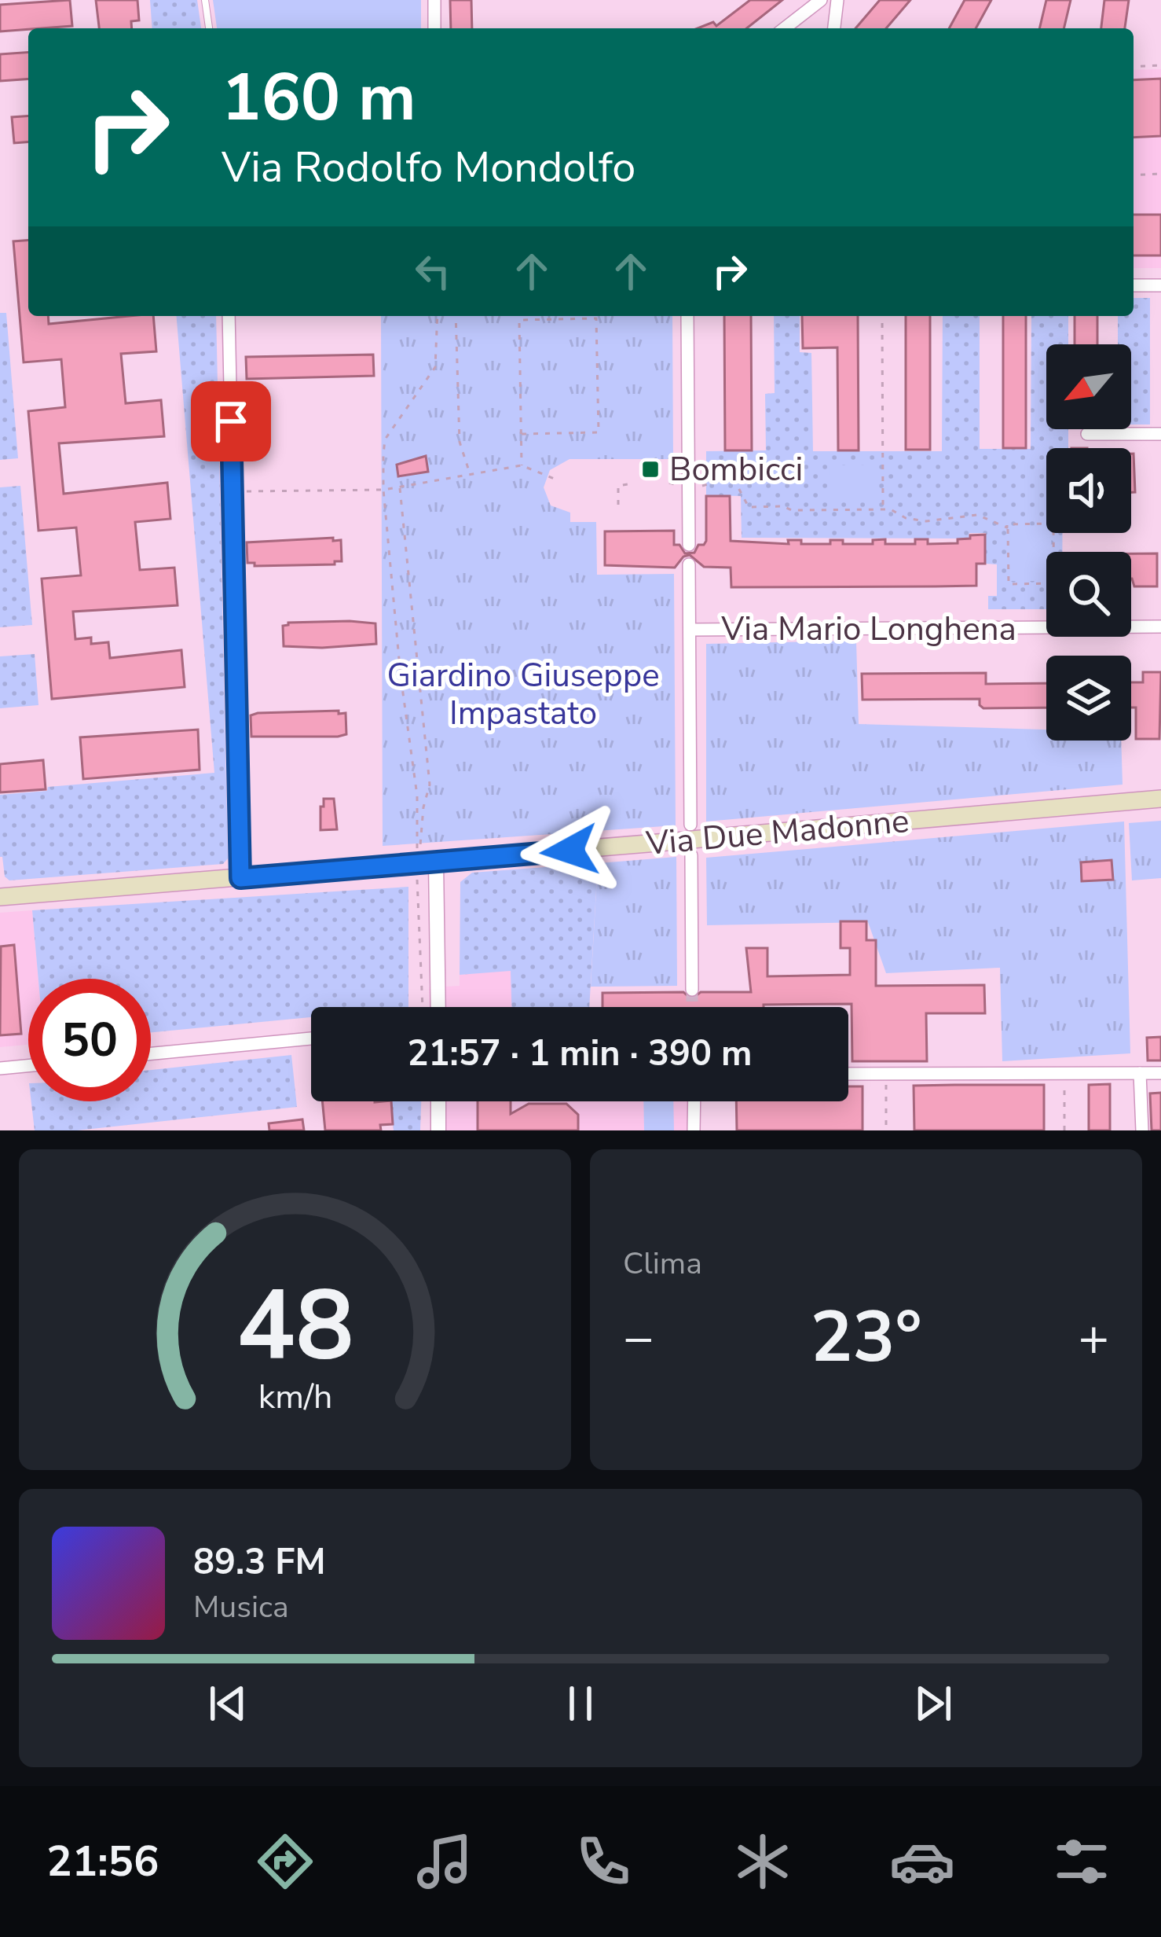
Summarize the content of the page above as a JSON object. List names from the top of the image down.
{
  "streets": {
    "main road": ["Via Due Madonne"],
    "street": ["Via Mario Longhena"]
  },
  "parks": ["Giardino Giuseppe Impastato"],
  "places": {
    "transit": ["Bombicci"]
  },
  "north": "bottom left",
  "page": {
    "turn": ["160 m", "Via Rodolfo Mondolfo"],
    "limit": "50",
    "trip": "21:57 · 1 min · 390 m",
    "tile": "Clima",
    "heat": ["−", "23°", "+"],
    "song": ["89.3 FM", "Musica"],
    "tabs": "21:56",
    "gauge": ["48", "km/h"]
  }
}
